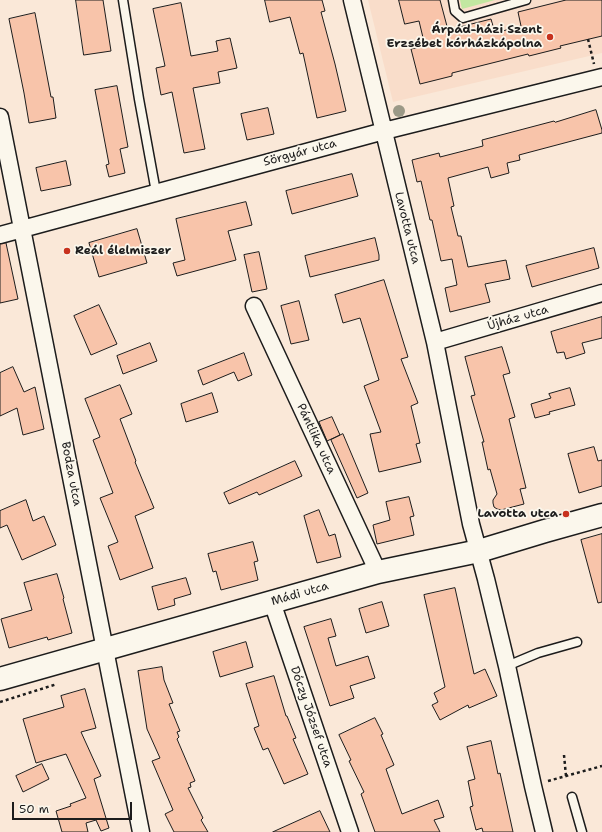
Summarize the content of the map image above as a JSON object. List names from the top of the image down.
{
  "streets": {
    "street": [
      "Sörgyár utca",
      "Lavotta utca",
      "Újház utca",
      "Pántlika utca",
      "Bodza utca",
      "Mádi utca",
      "Dóczy József utca"
    ]
  },
  "crossings": [
    ["Sörgyár utca", "Lavotta utca"],
    ["Sörgyár utca", "Bodza utca"],
    ["Lavotta utca", "Újház utca"],
    ["Lavotta utca", "Mádi utca"],
    ["Pántlika utca", "Mádi utca"],
    ["Bodza utca", "Mádi utca"],
    ["Mádi utca", "Dóczy József utca"]
  ],
  "places": ["Árpád-házi Szent Erzsébet kórházkápolna", "Reál élelmiszer", "Lavotta utca"],
  "scale_bar": "50 m"
}
